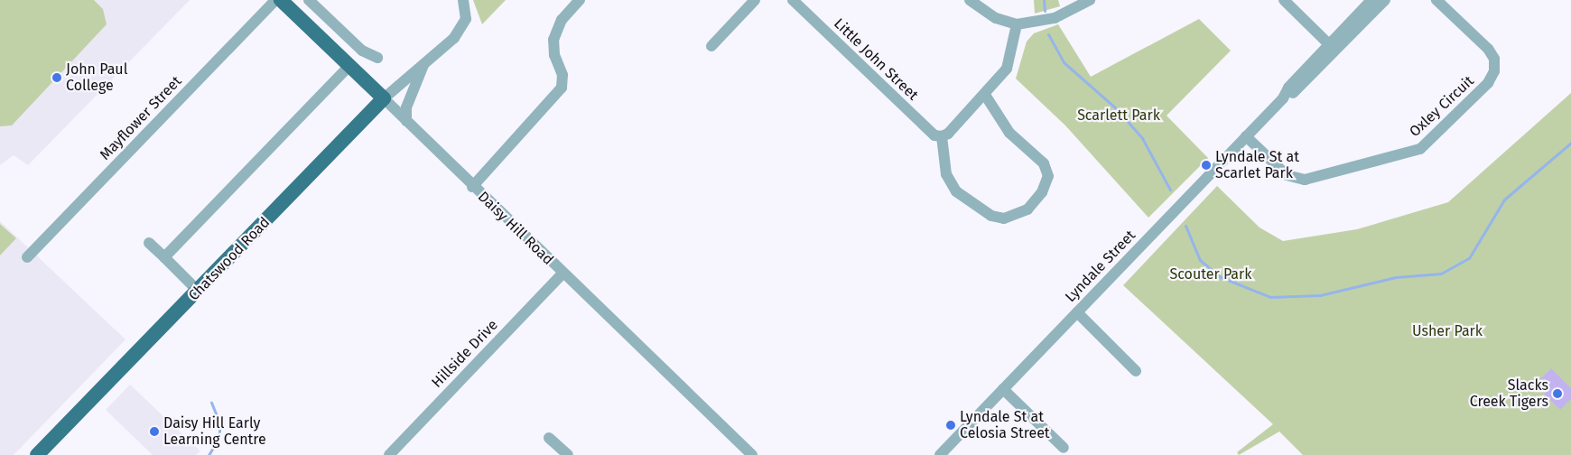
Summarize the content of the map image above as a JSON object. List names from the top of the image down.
{
  "streets": {
    "main road": ["Daisy Hill Road", "Chatswood Road"],
    "street": [
      "Little John Street",
      "Oxley Circuit",
      "Mayflower Street",
      "Lyndale Street",
      "Hillside Drive"
    ]
  },
  "crossings": [
    ["Oxley Circuit", "Lyndale Street"],
    ["Daisy Hill Road", "Chatswood Road"],
    ["Daisy Hill Road", "Hillside Drive"]
  ],
  "parks": ["Scarlett Park", "Scouter Park", "Usher Park"],
  "places": [
    "John Paul College",
    "Lyndale St at Scarlet Park",
    "Slacks Creek Tigers",
    "Lyndale St at Celosia Street",
    "Daisy Hill Early Learning Centre"
  ]
}
